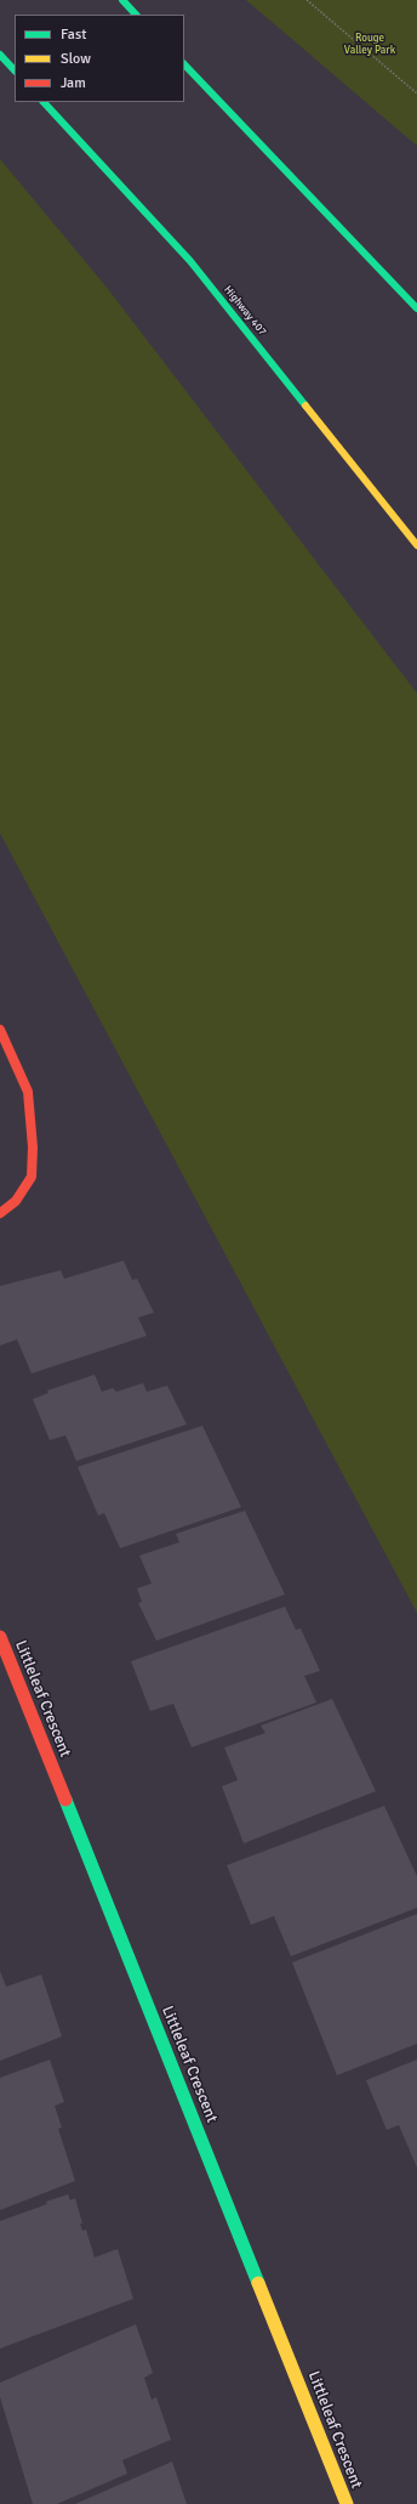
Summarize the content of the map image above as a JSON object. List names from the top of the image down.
{
  "streets": {
    "main road": ["Highway 407", "Littleleaf Crescent"]
  },
  "parks": ["Rouge Valley Park"],
  "legend": ["Fast", "Slow", "Jam"]
}
